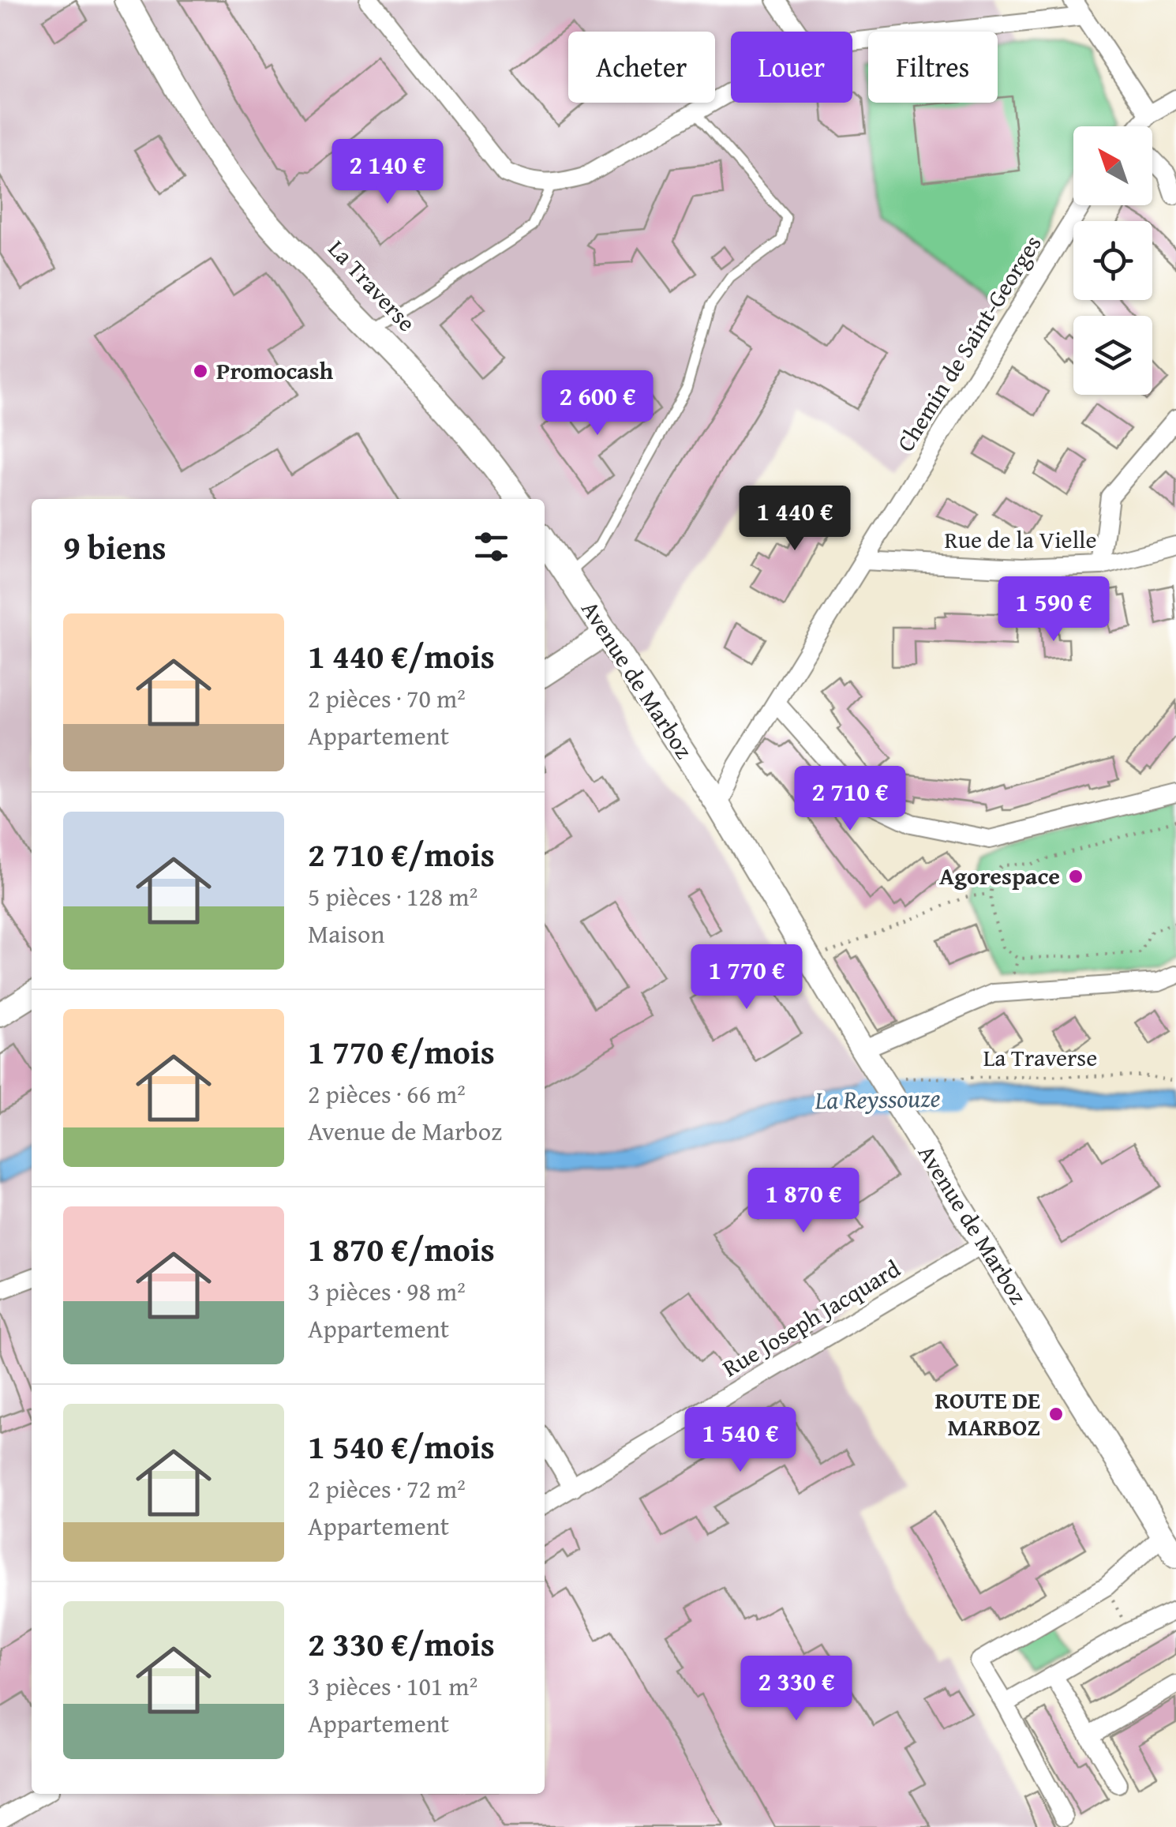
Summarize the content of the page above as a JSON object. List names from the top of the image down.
{
  "streets": {
    "main road": ["Avenue de Marboz"],
    "street": ["Chemin de Saint-Georges", "Rue de la Vielle", "Rue Joseph Jacquard"],
    "path": ["La Traverse"]
  },
  "crossings": [
    ["Chemin de Saint-Georges", "Rue de la Vielle"],
    ["Chemin de Saint-Georges", "Avenue de Marboz"],
    ["Avenue de Marboz", "Rue Joseph Jacquard"]
  ],
  "water": ["La Reyssouze"],
  "places": ["Promocash", "Agorespace", "ROUTE DE MARBOZ"],
  "north": "top left",
  "page": {
    "chip": ["Acheter", "Louer", "Filtres"],
    "price": [
      "2 140 €",
      "2 600 €",
      "1 440 €",
      "1 590 €",
      "2 710 €",
      "1 770 €",
      "1 870 €",
      "1 540 €",
      "2 330 €"
    ],
    "heading": "9 biens",
    "list": [
      {
        "name": "1 440 €/mois",
        "note": "2 pièces · 70 m² · Appartement"
      },
      {
        "name": "2 710 €/mois",
        "note": "5 pièces · 128 m² · Maison"
      },
      {
        "name": "1 770 €/mois",
        "note": "2 pièces · 66 m² · Avenue de Marboz"
      },
      {
        "name": "1 870 €/mois",
        "note": "3 pièces · 98 m² · Appartement"
      },
      {
        "name": "1 540 €/mois",
        "note": "2 pièces · 72 m² · Appartement"
      },
      {
        "name": "2 330 €/mois",
        "note": "3 pièces · 101 m² · Appartement"
      }
    ]
  }
}
